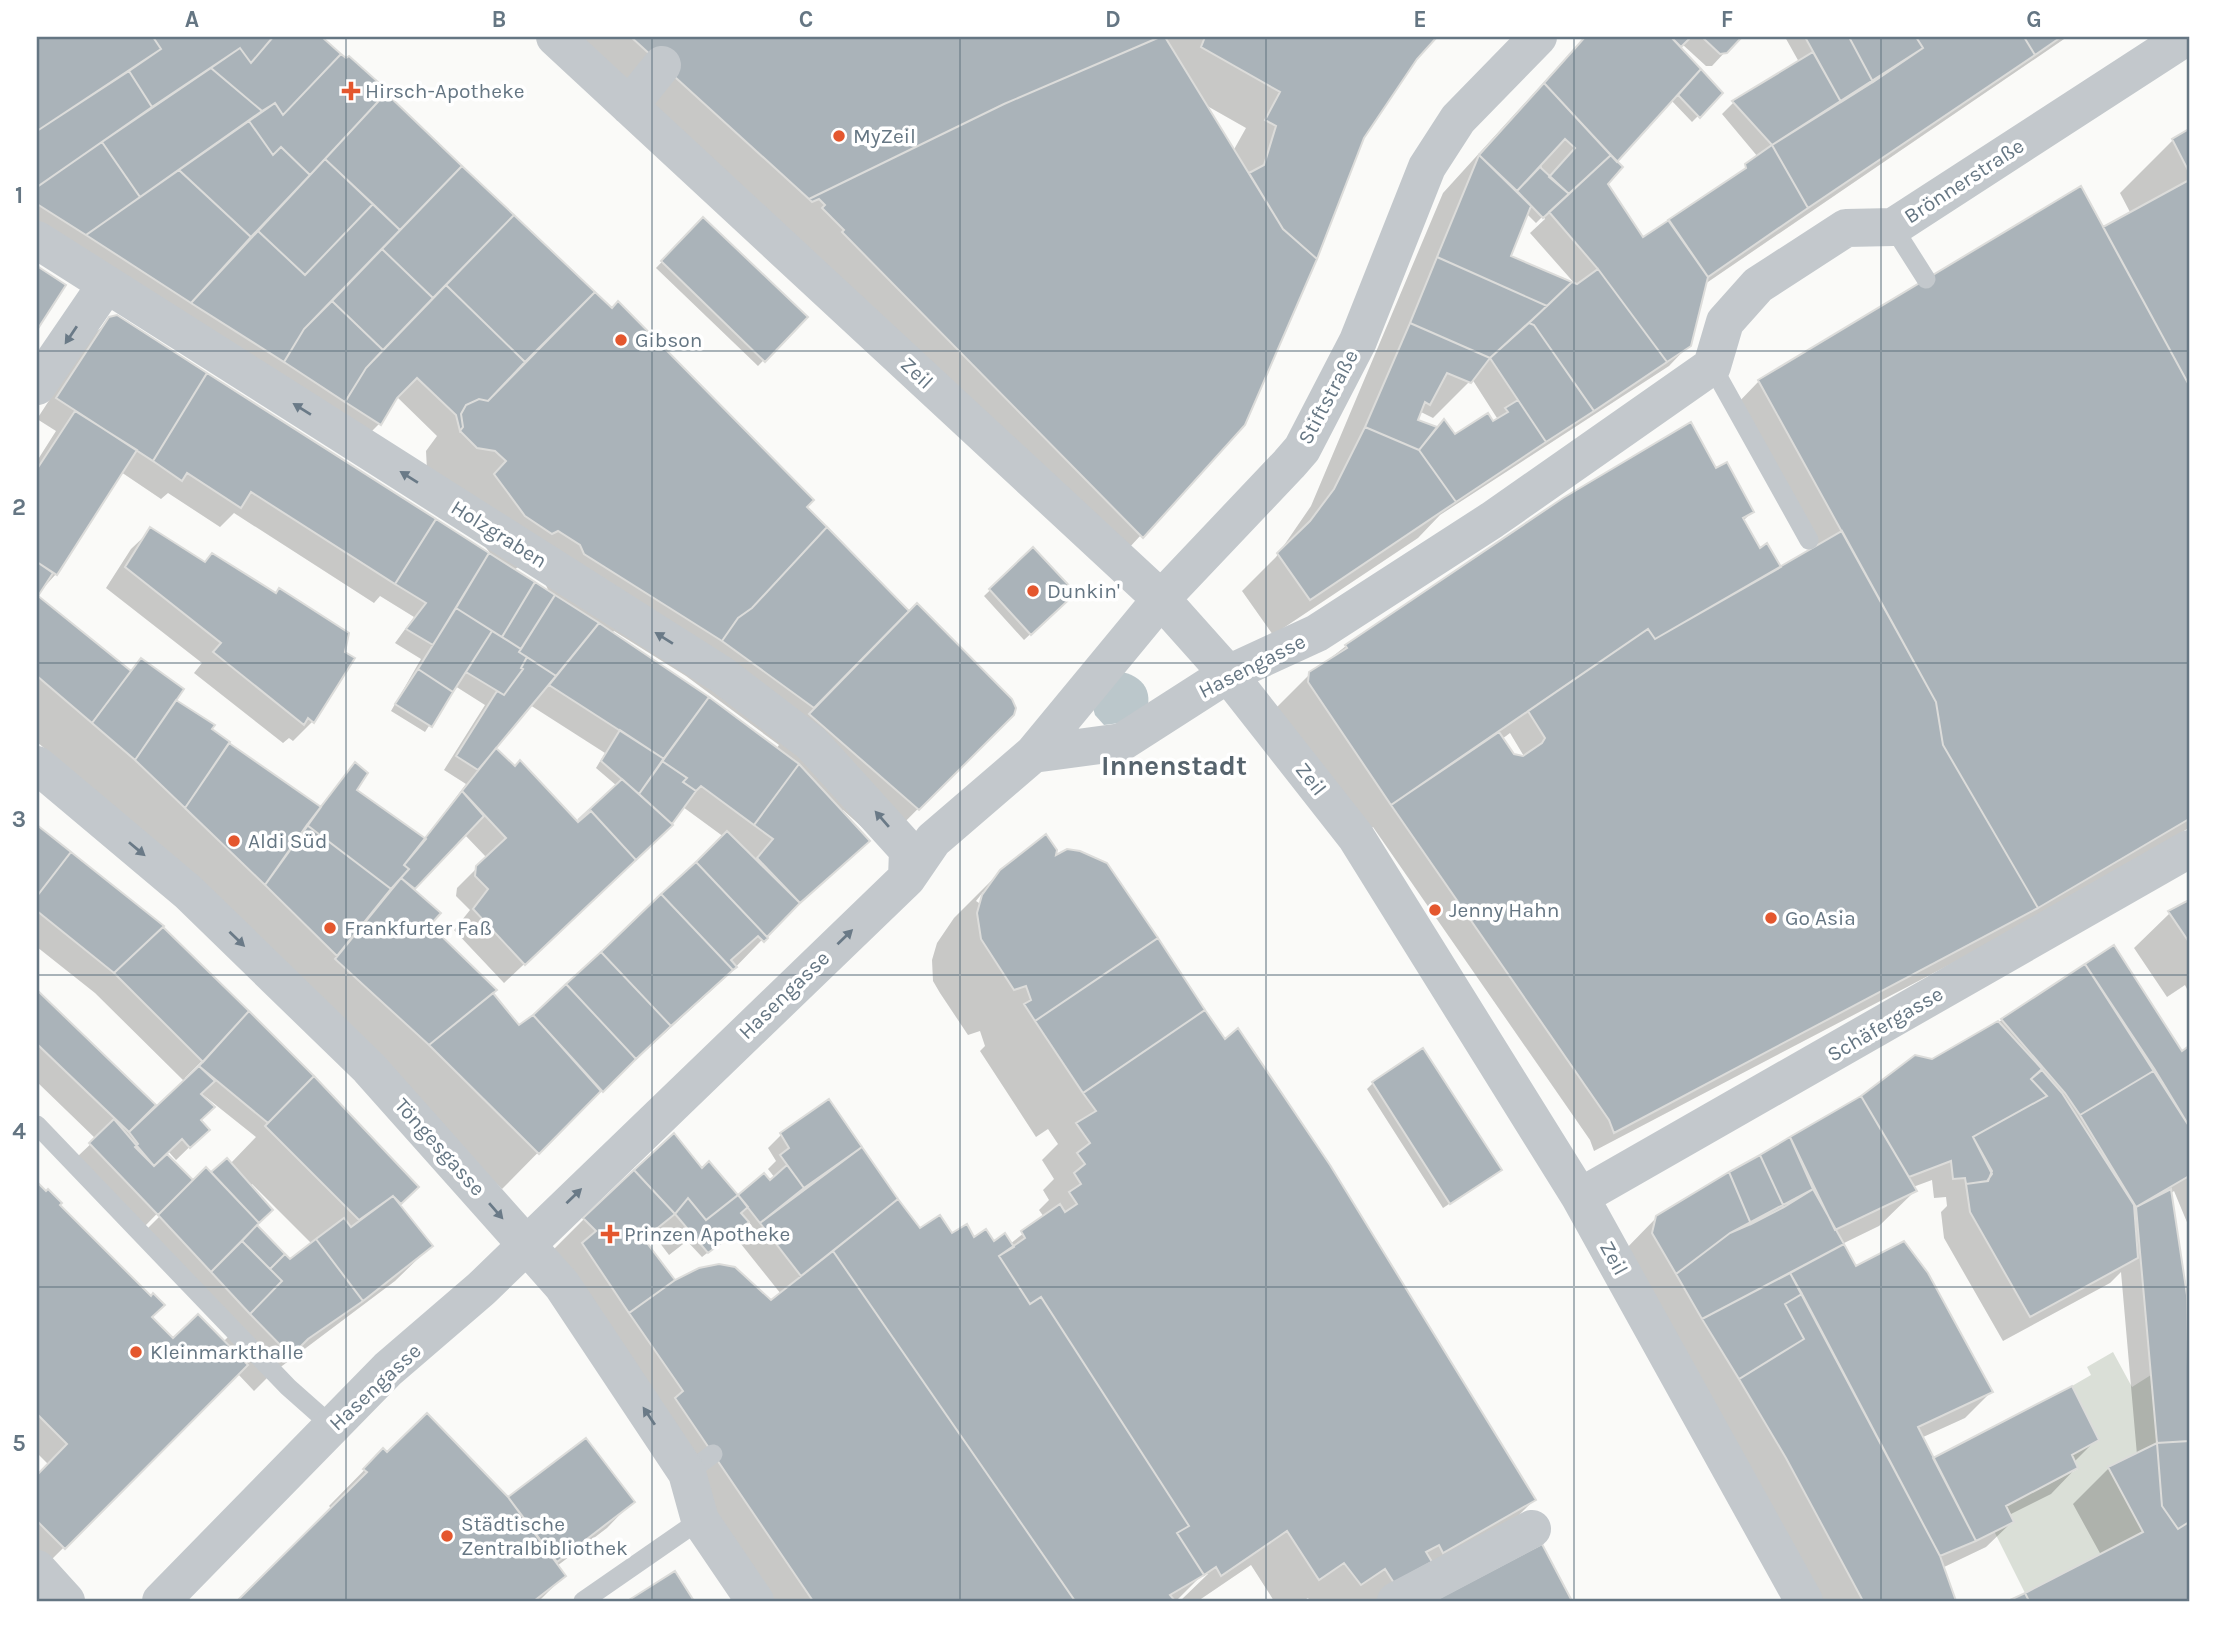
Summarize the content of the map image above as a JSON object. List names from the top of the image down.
{
  "streets": {
    "street": [
      "Brönnerstraße",
      "Zeil",
      "Stiftstraße",
      "Holzgraben",
      "Hasengasse",
      "Schäfergasse",
      "Töngesgasse"
    ]
  },
  "crossings": [
    ["Brönnerstraße", "Hasengasse"],
    ["Zeil", "Stiftstraße"],
    ["Zeil", "Hasengasse"],
    ["Zeil", "Schäfergasse"],
    ["Stiftstraße", "Hasengasse"],
    ["Holzgraben", "Hasengasse"],
    ["Hasengasse", "Töngesgasse"]
  ],
  "one_way": ["Holzgraben"],
  "districts": ["Innenstadt"],
  "places": {
    "health": ["Hirsch-Apotheke", "Prinzen Apotheke"],
    "other": [
      "MyZeil",
      "Gibson",
      "Dunkin'",
      "Aldi Süd",
      "Jenny Hahn",
      "Go Asia",
      "Frankfurter Faß",
      "Kleinmarkthalle",
      "Städtische Zentralbibliothek"
    ]
  },
  "grid": {
    "columns": [
      "A",
      "B",
      "C",
      "D",
      "E",
      "F",
      "G"
    ],
    "rows": [
      "1",
      "2",
      "3",
      "4",
      "5"
    ]
  }
}
